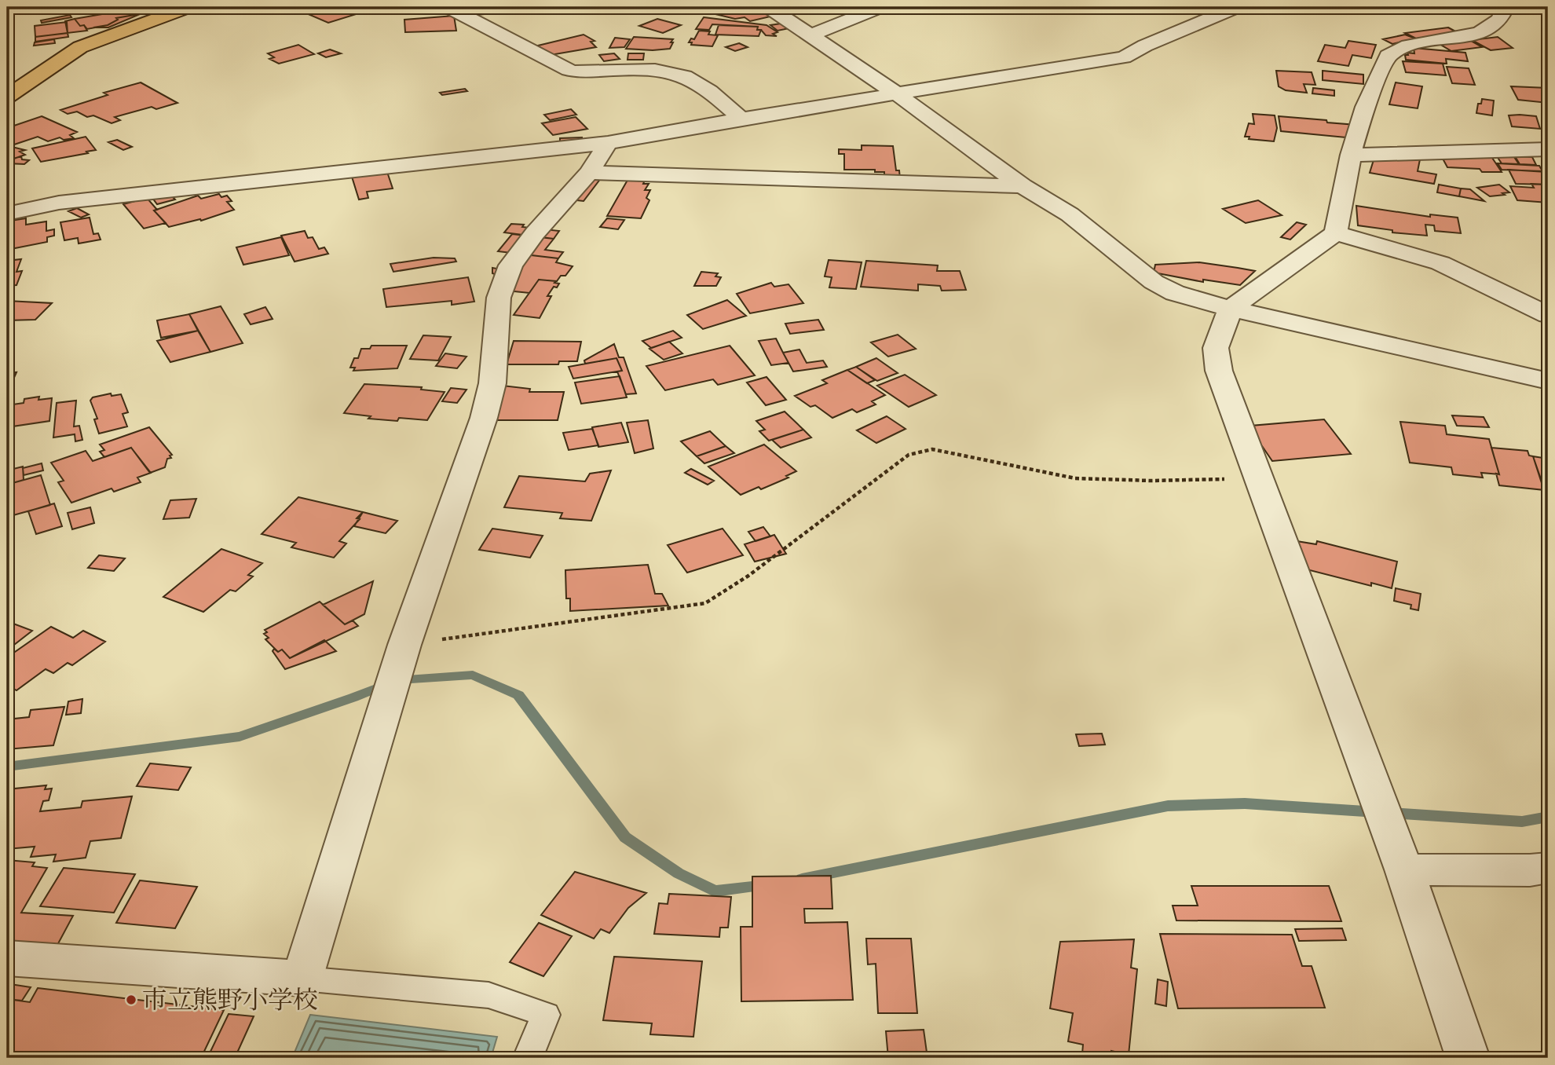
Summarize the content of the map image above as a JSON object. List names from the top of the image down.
{
  "places": ["市立熊野小学校"]
}
